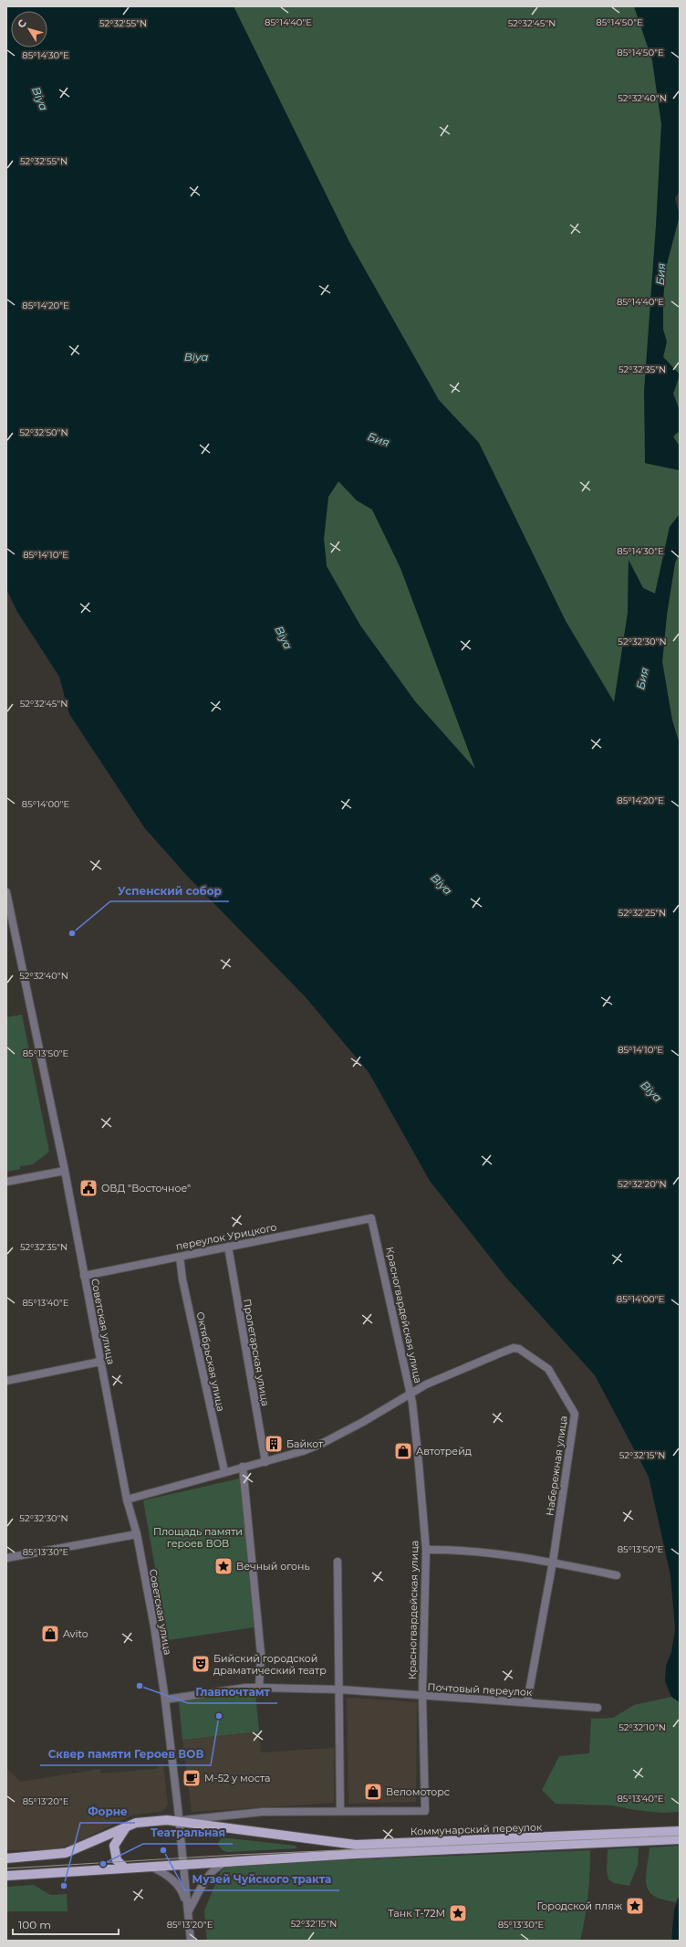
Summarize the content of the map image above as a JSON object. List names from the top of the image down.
{
  "streets": {
    "main road": ["Коммунарский переулок"],
    "street": [
      "переулок Урицкого",
      "Красногвардейская улица",
      "Советская улица",
      "Пролетарская улица",
      "Октябрьская улица",
      "Набережная улица",
      "Почтовый переулок"
    ]
  },
  "crossings": [
    ["переулок Урицкого", "Красногвардейская улица"],
    ["переулок Урицкого", "Советская улица"],
    ["переулок Урицкого", "Пролетарская улица"],
    ["переулок Урицкого", "Октябрьская улица"],
    ["Красногвардейская улица", "Набережная улица"],
    ["Красногвардейская улица", "Почтовый переулок"],
    ["Советская улица", "Почтовый переулок"],
    ["Советская улица", "Коммунарский переулок"],
    ["Набережная улица", "Почтовый переулок"]
  ],
  "water": ["Biya", "Бия"],
  "parks": ["Площадь памяти героев ВОВ"],
  "places": {
    "other": [
      "Успенский собор",
      "Главпочтамт",
      "Сквер памяти Героев ВОВ",
      "Музей Чуйского тракта",
      "Театральная",
      "Форне"
    ],
    "public building": ["ОВД \"Восточное\""],
    "building": ["Байкот"],
    "shop": ["Автотрейд", "Avito", "Веломоторс"],
    "place": ["Вечный огонь", "Городской пляж", "Танк Т-72М"],
    "theatre": ["Бийский городской драматический театр"],
    "cafe": ["М-52 у моста"]
  },
  "scale_bar": "100 m",
  "north": "top left",
  "coordinates": [
    "85°14'40\"E",
    "85°14'50\"E",
    "52°32'55\"N",
    "52°32'45\"N",
    "85°14'30\"E",
    "52°32'40\"N",
    "85°14'20\"E",
    "52°32'35\"N",
    "52°32'50\"N",
    "85°14'10\"E",
    "52°32'30\"N",
    "85°14'00\"E",
    "52°32'25\"N",
    "85°13'50\"E",
    "52°32'20\"N",
    "85°13'40\"E",
    "52°32'15\"N",
    "85°13'30\"E",
    "52°32'10\"N",
    "85°13'20\"E"
  ]
}
